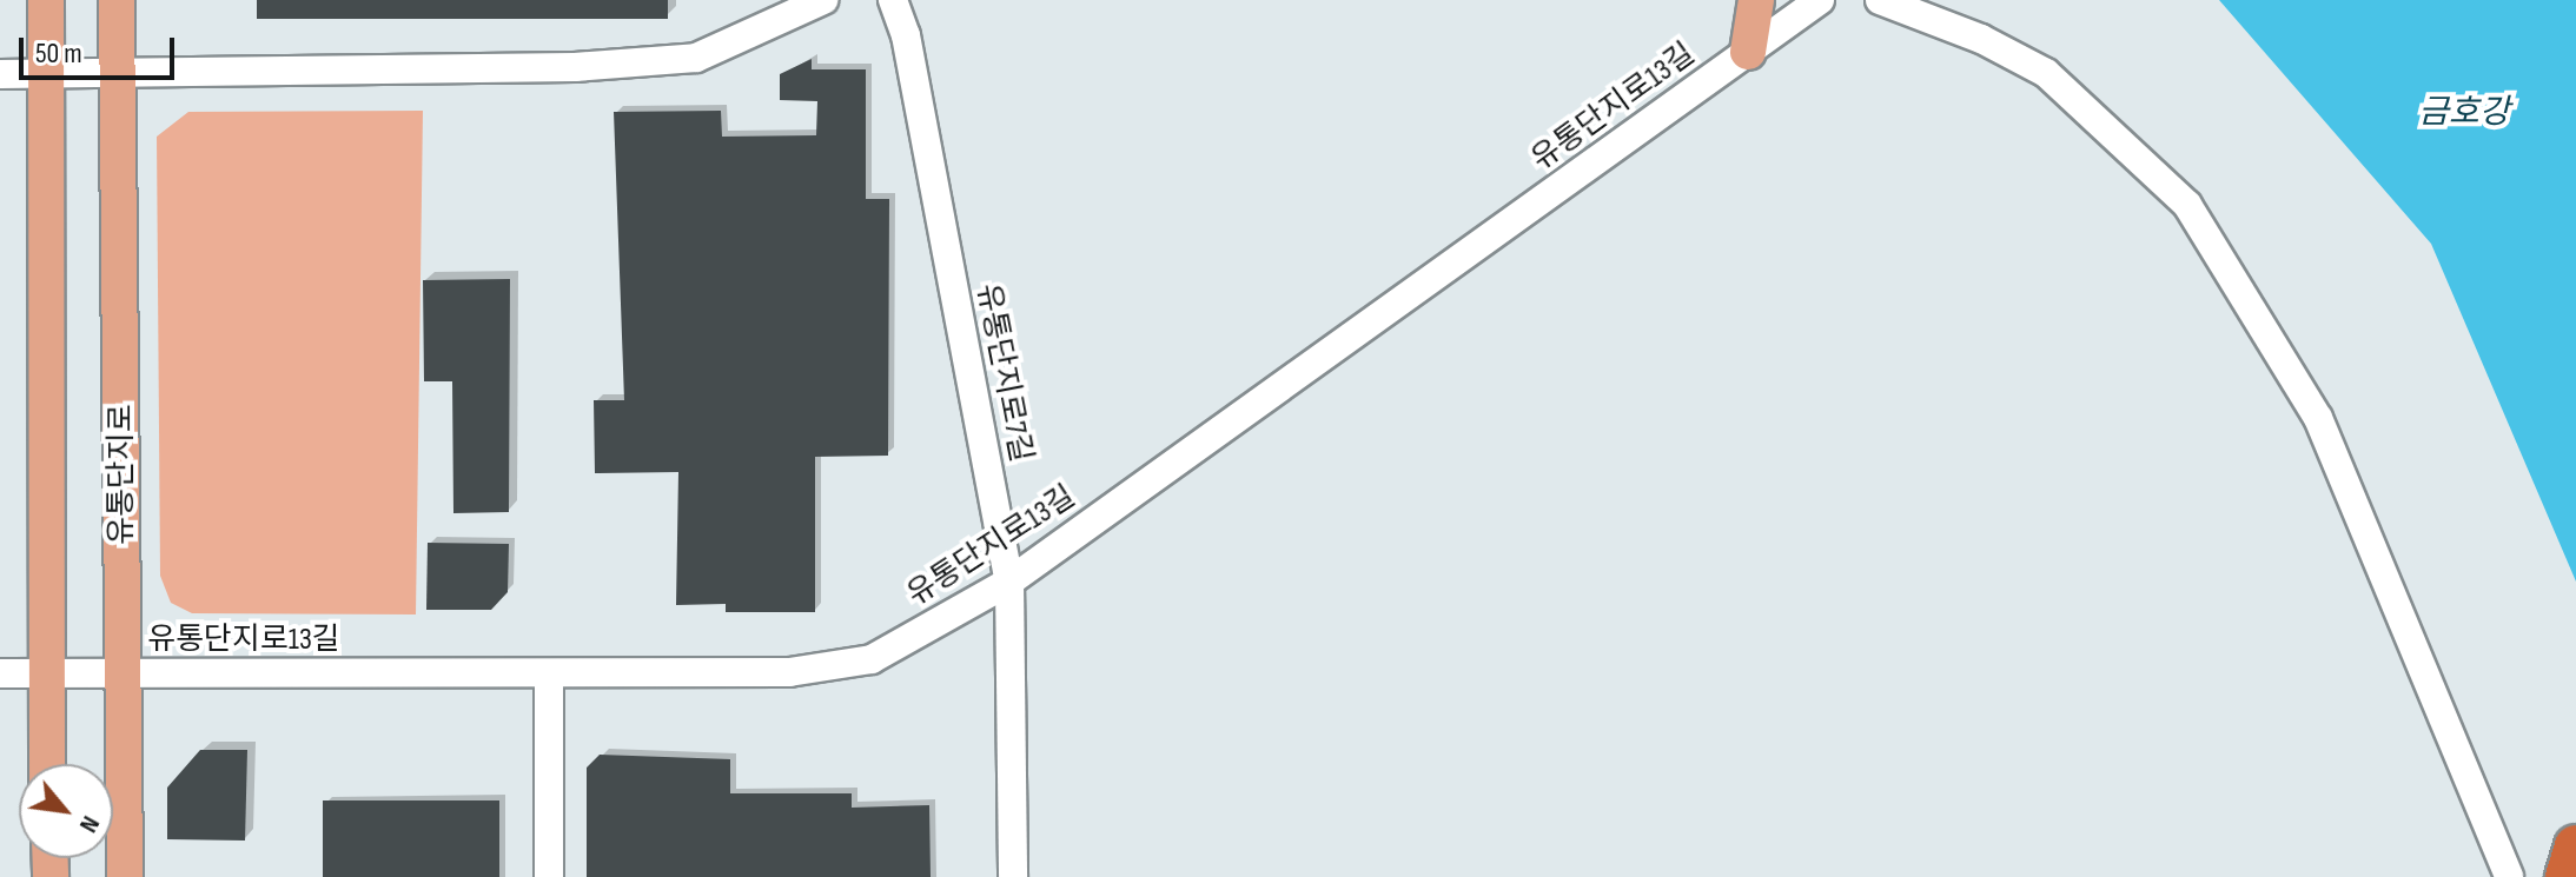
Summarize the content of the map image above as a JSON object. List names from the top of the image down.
{
  "streets": {
    "main road": ["유통단지로"],
    "street": ["유통단지로13길", "유통단지로7길"]
  },
  "crossings": [
    ["유통단지로13길", "유통단지로7길"],
    ["유통단지로13길", "유통단지로"]
  ],
  "water": ["금호강"],
  "scale_bar": "50 m",
  "north": "bottom right"
}
